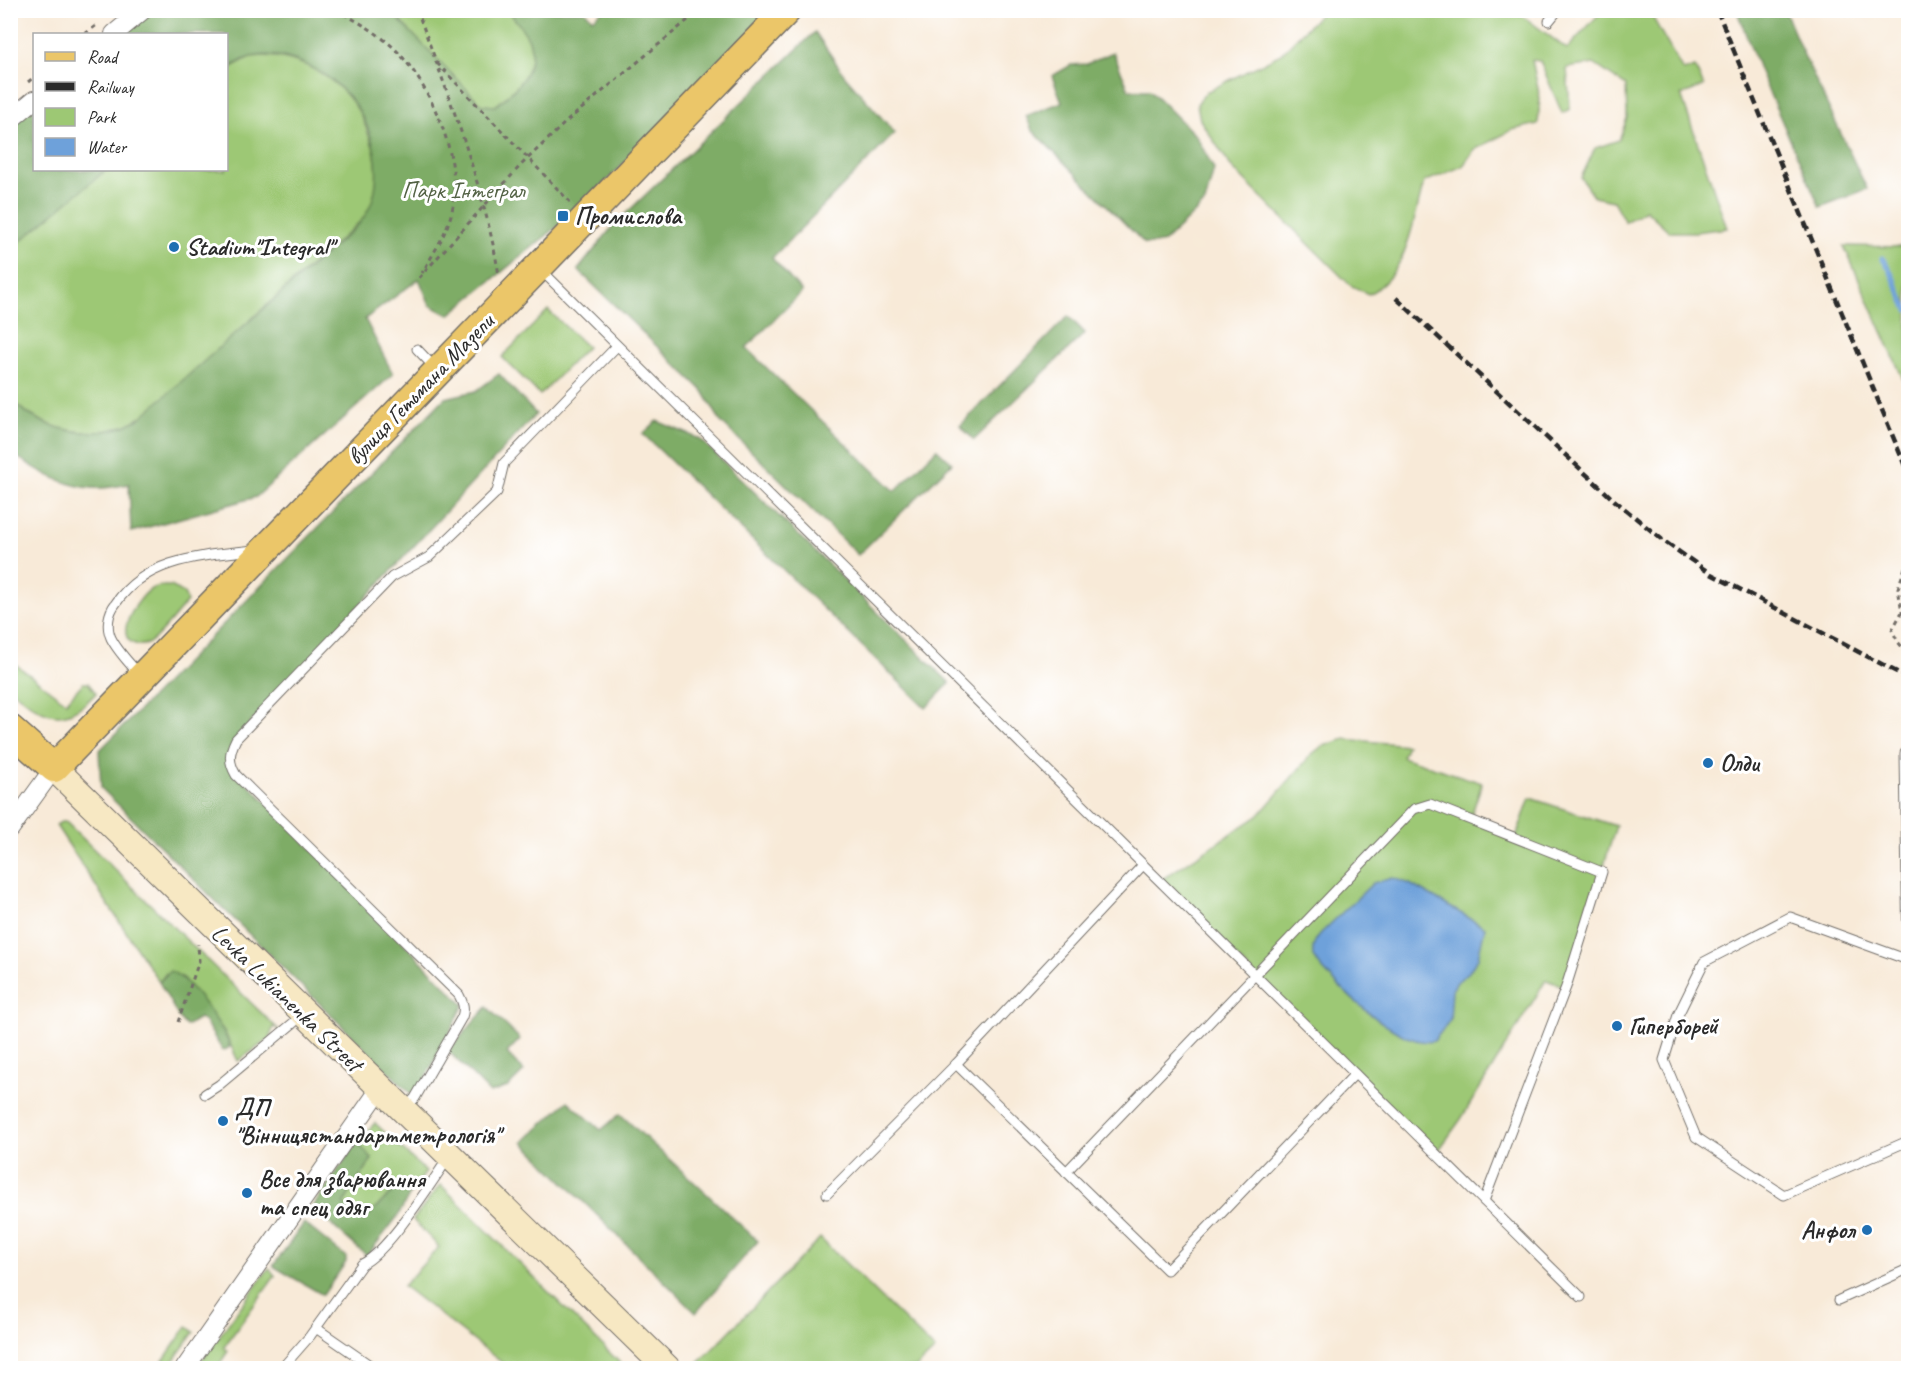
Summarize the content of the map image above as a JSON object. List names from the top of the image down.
{
  "streets": {
    "main road": ["вулиця Гетьмана Мазепи", "Levka Lukianenka Street"]
  },
  "crossings": [
    ["вулиця Гетьмана Мазепи", "Levka Lukianenka Street"]
  ],
  "parks": ["Парк Інтеграл"],
  "places": {
    "transit": ["Промислова"],
    "other": [
      "Stadium\"Integral\"",
      "Олди",
      "Гиперборей",
      "ДП \"Вінницястандартметрологія\"",
      "Все для зварювання та спец одяг",
      "Анфол"
    ]
  },
  "legend": [
    "Road",
    "Railway",
    "Park",
    "Water"
  ]
}
